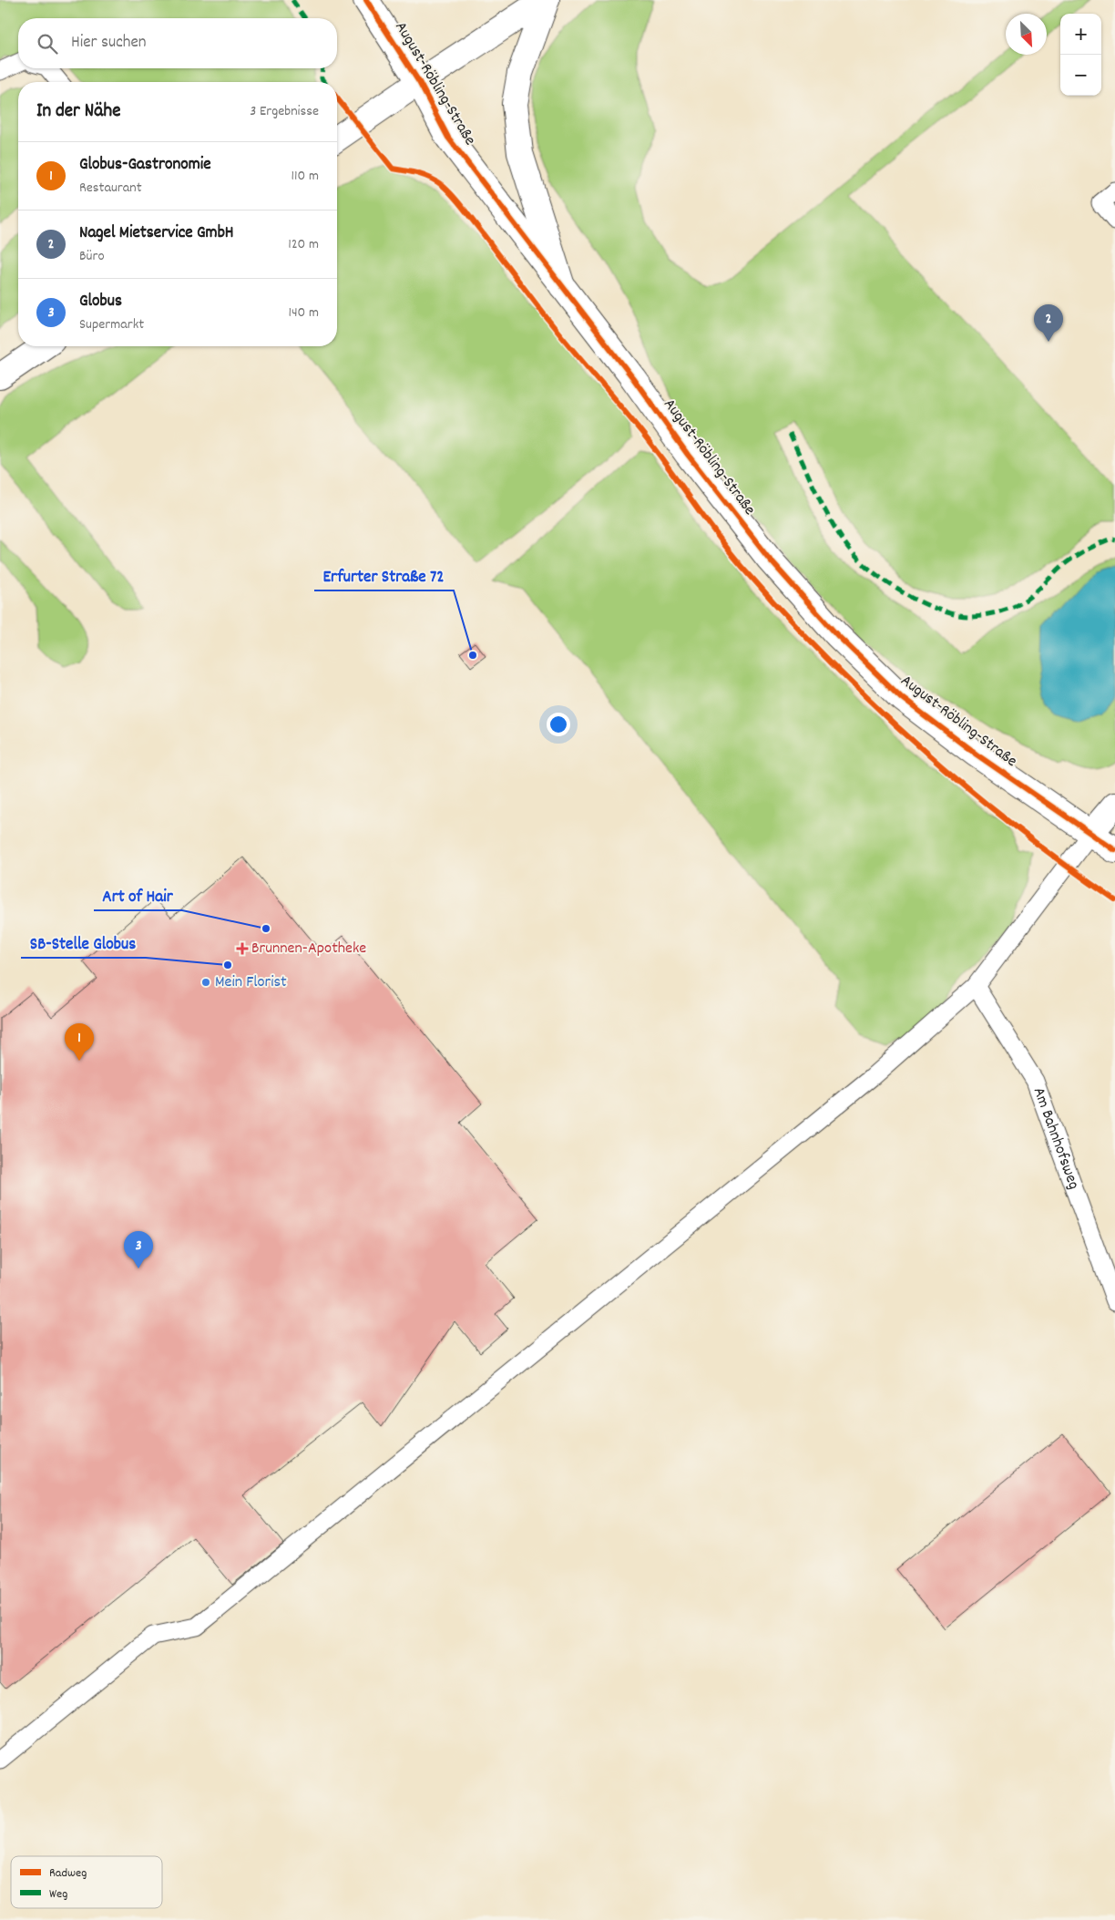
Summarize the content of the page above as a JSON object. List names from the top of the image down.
{
  "streets": {
    "main road": ["August-Röbling-Straße"],
    "lane": ["Am Bahnhofsweg"]
  },
  "places": {
    "other": [
      "Erfurter Straße 72",
      "Art of Hair",
      "SB-Stelle Globus",
      "Mein Florist"
    ],
    "health": ["Brunnen-Apotheke"]
  },
  "legend": ["Radweg", "Weg"],
  "north": "bottom right",
  "page": {
    "map_buttons": ["+", "−"],
    "search": "Hier suchen",
    "heading": ["In der Nähe", "3 Ergebnisse"],
    "list": [
      {
        "mark": "1",
        "name": "Globus-Gastronomie",
        "note": "Restaurant",
        "value": "110 m"
      },
      {
        "mark": "2",
        "name": "Nagel Mietservice GmbH",
        "note": "Büro",
        "value": "120 m"
      },
      {
        "mark": "3",
        "name": "Globus",
        "note": "Supermarkt",
        "value": "140 m"
      }
    ],
    "pins": ["2", "1", "3"]
  }
}
